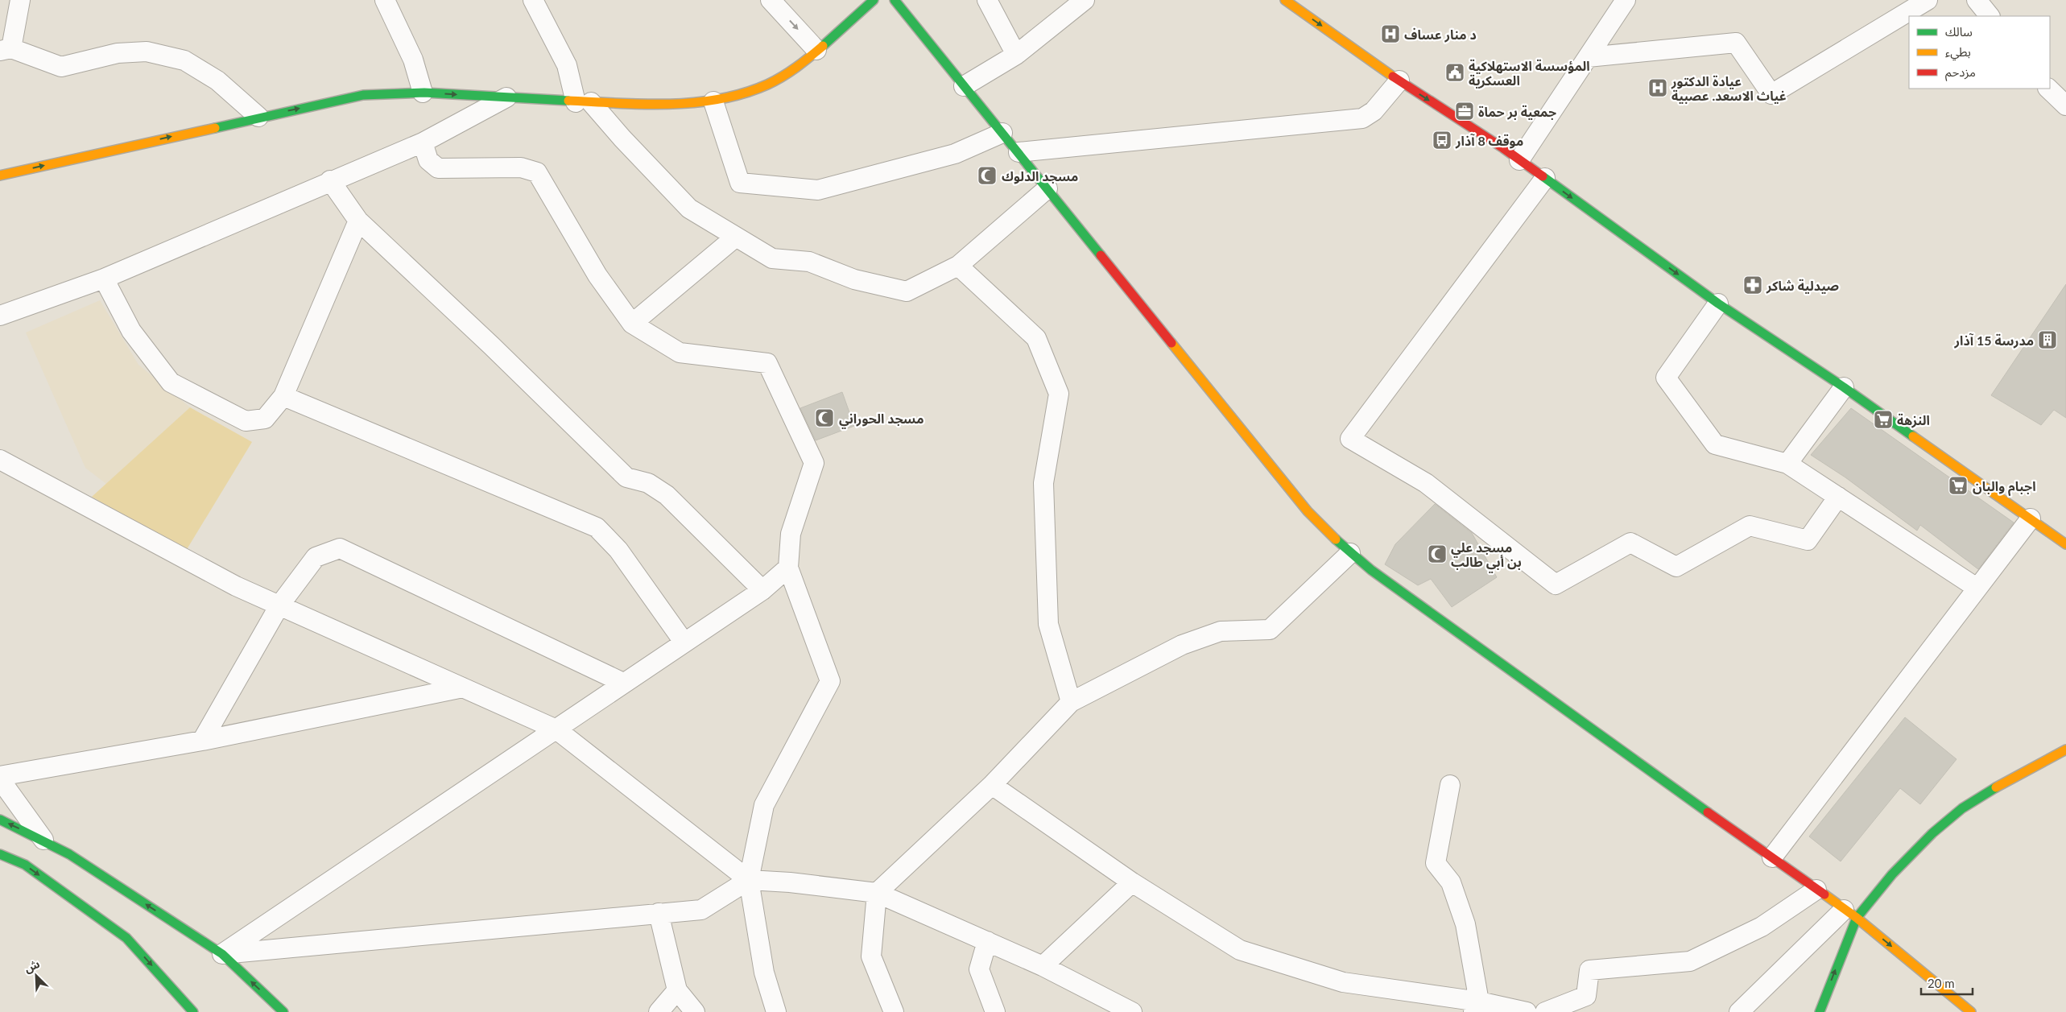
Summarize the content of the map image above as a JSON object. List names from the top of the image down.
{
  "places": {
    "hospital": ["د منار عساف", "عيادة الدكتور غياث الاسعد. عصبية"],
    "public building": ["المؤسسة الاستهلاكية العسكرية"],
    "office": ["جمعية بر حماة"],
    "bus stop": ["موقف 8 آذار"],
    "mosque": ["مسجد الدلوك", "مسجد الحوراني", "مسجد علي بن أبي طالب"],
    "pharmacy": ["صيدلية شاكر"],
    "building": ["مدرسة 15 آذار"],
    "supermarket": ["النزهة", "اجبام والبان"]
  },
  "legend": ["سالك", "بطيء", "مزدحم"],
  "scale_bar": "20 m",
  "north": "top left"
}
